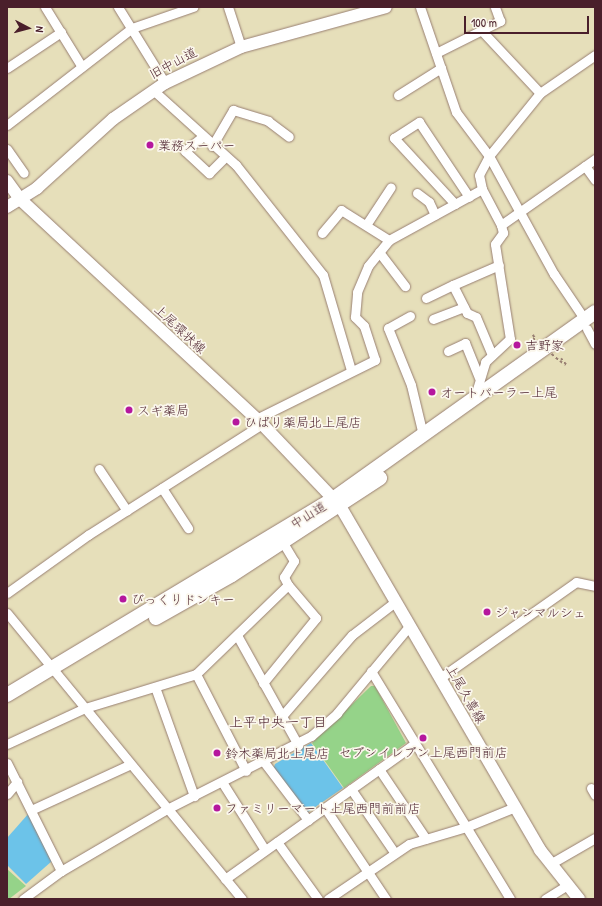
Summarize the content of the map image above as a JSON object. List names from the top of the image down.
{
  "streets": {
    "highway": ["中山道"],
    "main road": ["旧中山道", "上尾環状線", "上尾久喜線"]
  },
  "crossings": [
    ["旧中山道", "上尾環状線"],
    ["上尾環状線", "中山道"],
    ["上尾環状線", "上尾久喜線"],
    ["中山道", "上尾久喜線"]
  ],
  "districts": ["上平中央一丁目"],
  "places": [
    "業務スーパー",
    "吉野家",
    "オートパーラー上尾",
    "スギ薬局",
    "ひばり薬局北上尾店",
    "びっくりドンキー",
    "ジャンマルシェ",
    "セブンイレブン上尾西門前店",
    "鈴木薬局北上尾店",
    "ファミリーマート上尾西門前前店"
  ],
  "scale_bar": "100 m",
  "north": "right"
}
